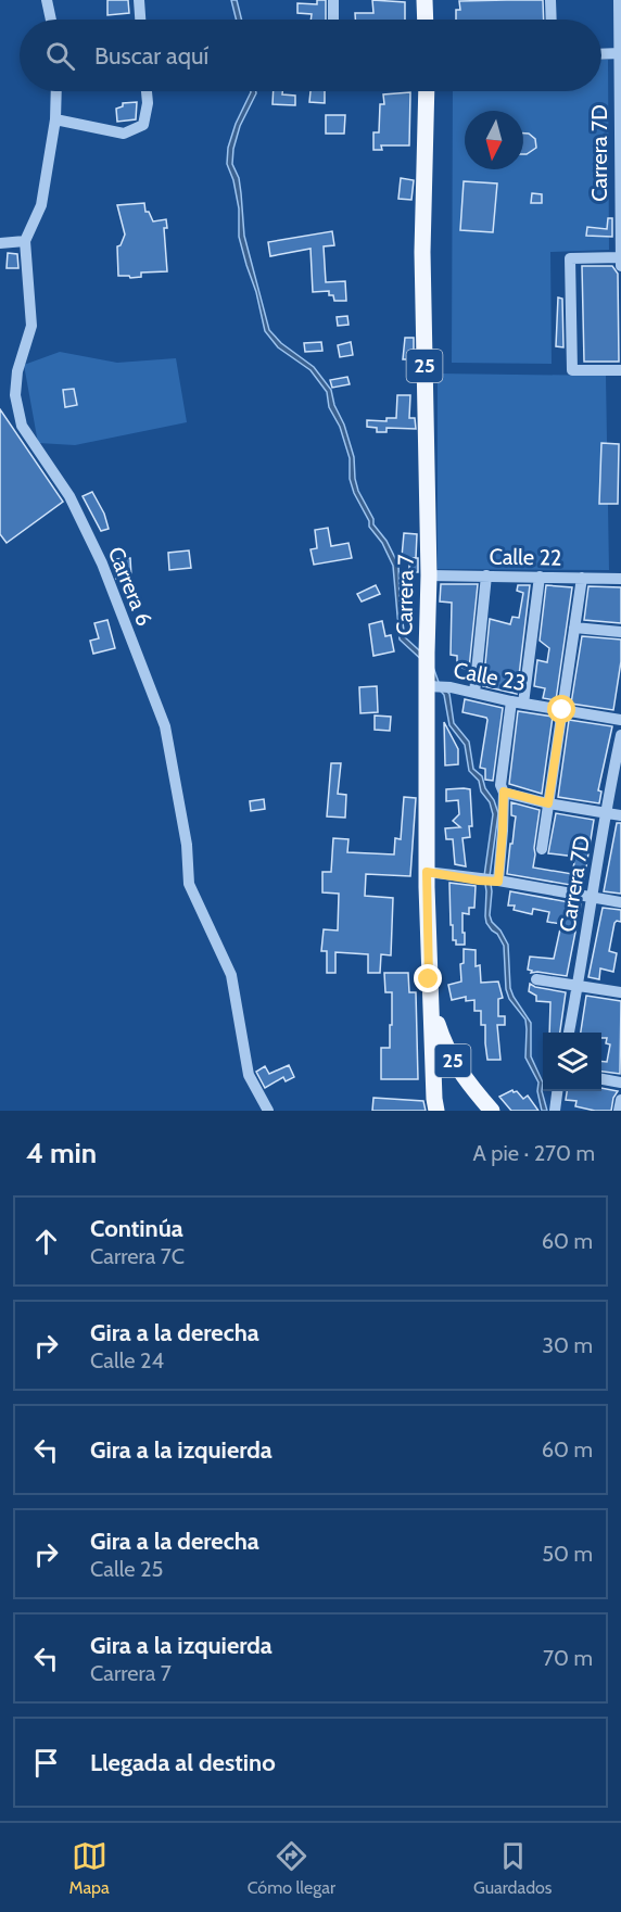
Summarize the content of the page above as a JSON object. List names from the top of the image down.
{
  "streets": {
    "main road": ["25", "Carrera 7"],
    "street": [
      "Carrera 7D",
      "Calle 22",
      "Carrera 6",
      "Calle 23"
    ]
  },
  "crossings": [
    ["25", "Carrera 7"],
    ["Calle 22", "Carrera 7"],
    ["Carrera 7", "Calle 23"]
  ],
  "north": "bottom",
  "page": {
    "search": "Buscar aquí",
    "heading": ["4 min", "A pie · 270 m"],
    "list": [
      ["Continúa", "Carrera 7C", "60 m"],
      ["Gira a la derecha", "Calle 24", "30 m"],
      ["Gira a la izquierda", "60 m"],
      ["Gira a la derecha", "Calle 25", "50 m"],
      ["Gira a la izquierda", "Carrera 7", "70 m"],
      "Llegada al destino"
    ],
    "nav": ["Mapa", "Cómo llegar", "Guardados"]
  }
}
